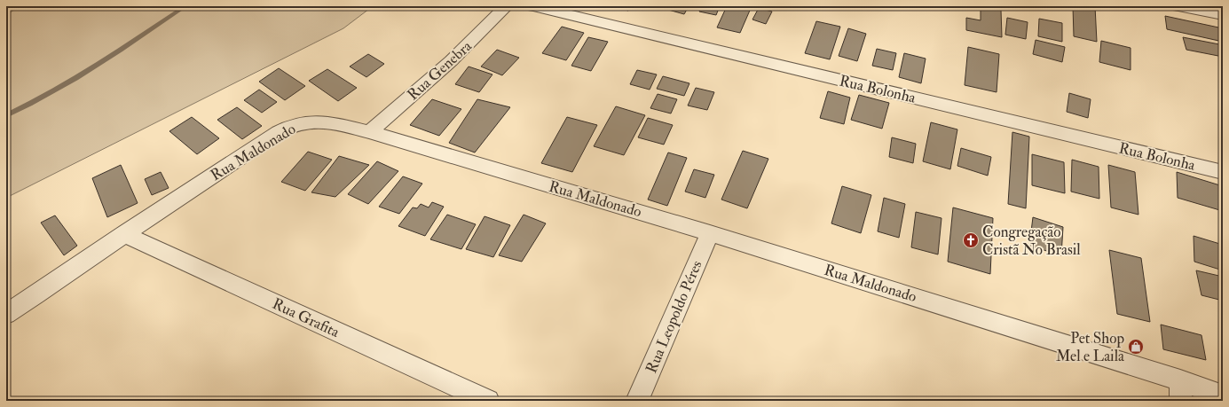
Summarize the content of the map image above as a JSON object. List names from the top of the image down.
{
  "streets": {
    "street": [
      "Rua Genebra",
      "Rua Bolonha",
      "Rua Maldonado",
      "Rua Leopoldo Péres",
      "Rua Grafita"
    ]
  },
  "crossings": [
    ["Rua Genebra", "Rua Maldonado"],
    ["Rua Maldonado", "Rua Leopoldo Péres"],
    ["Rua Maldonado", "Rua Grafita"]
  ],
  "places": {
    "church": ["Congregação Cristã No Brasil"],
    "shop": ["Pet Shop Mel e Laila"]
  }
}
